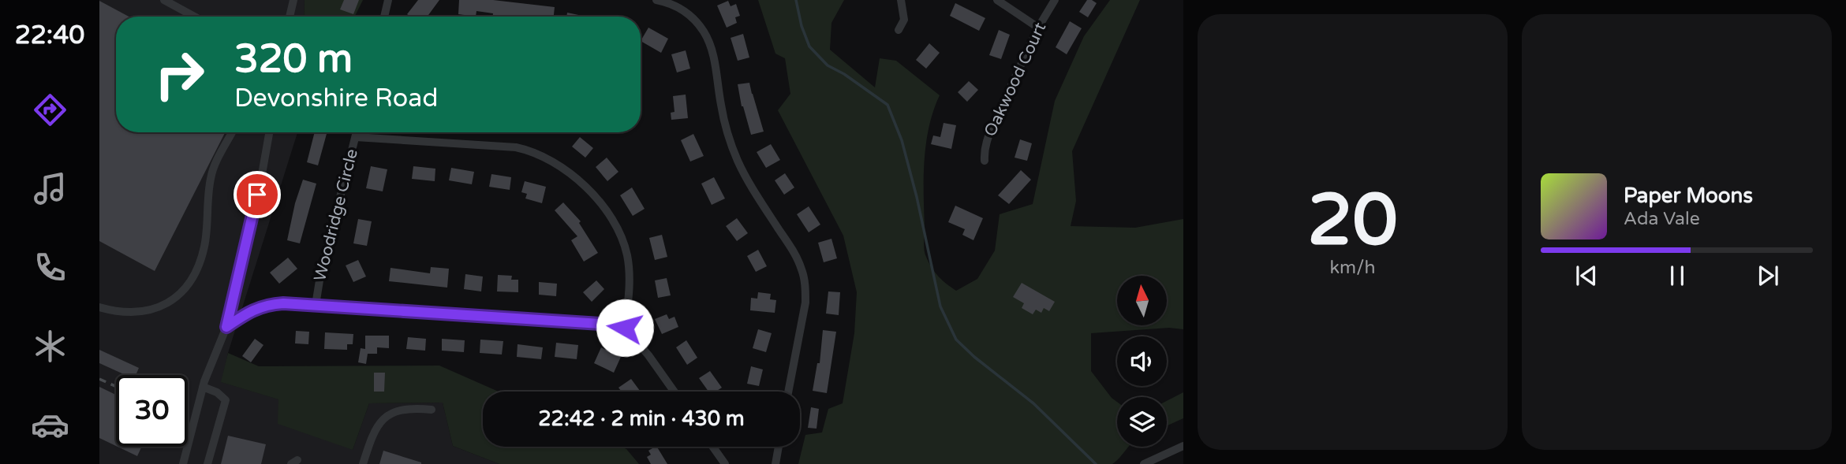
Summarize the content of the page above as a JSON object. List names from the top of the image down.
{
  "streets": {
    "street": ["Oakwood Court", "Woodridge Circle"]
  },
  "north": "top",
  "page": {
    "tabs": "22:40",
    "tile": ["20", "km/h"],
    "turn": ["320 m", "Devonshire Road"],
    "song": ["Paper Moons", "Ada Vale"],
    "limit": "30",
    "trip": "22:42 · 2 min · 430 m"
  }
}
